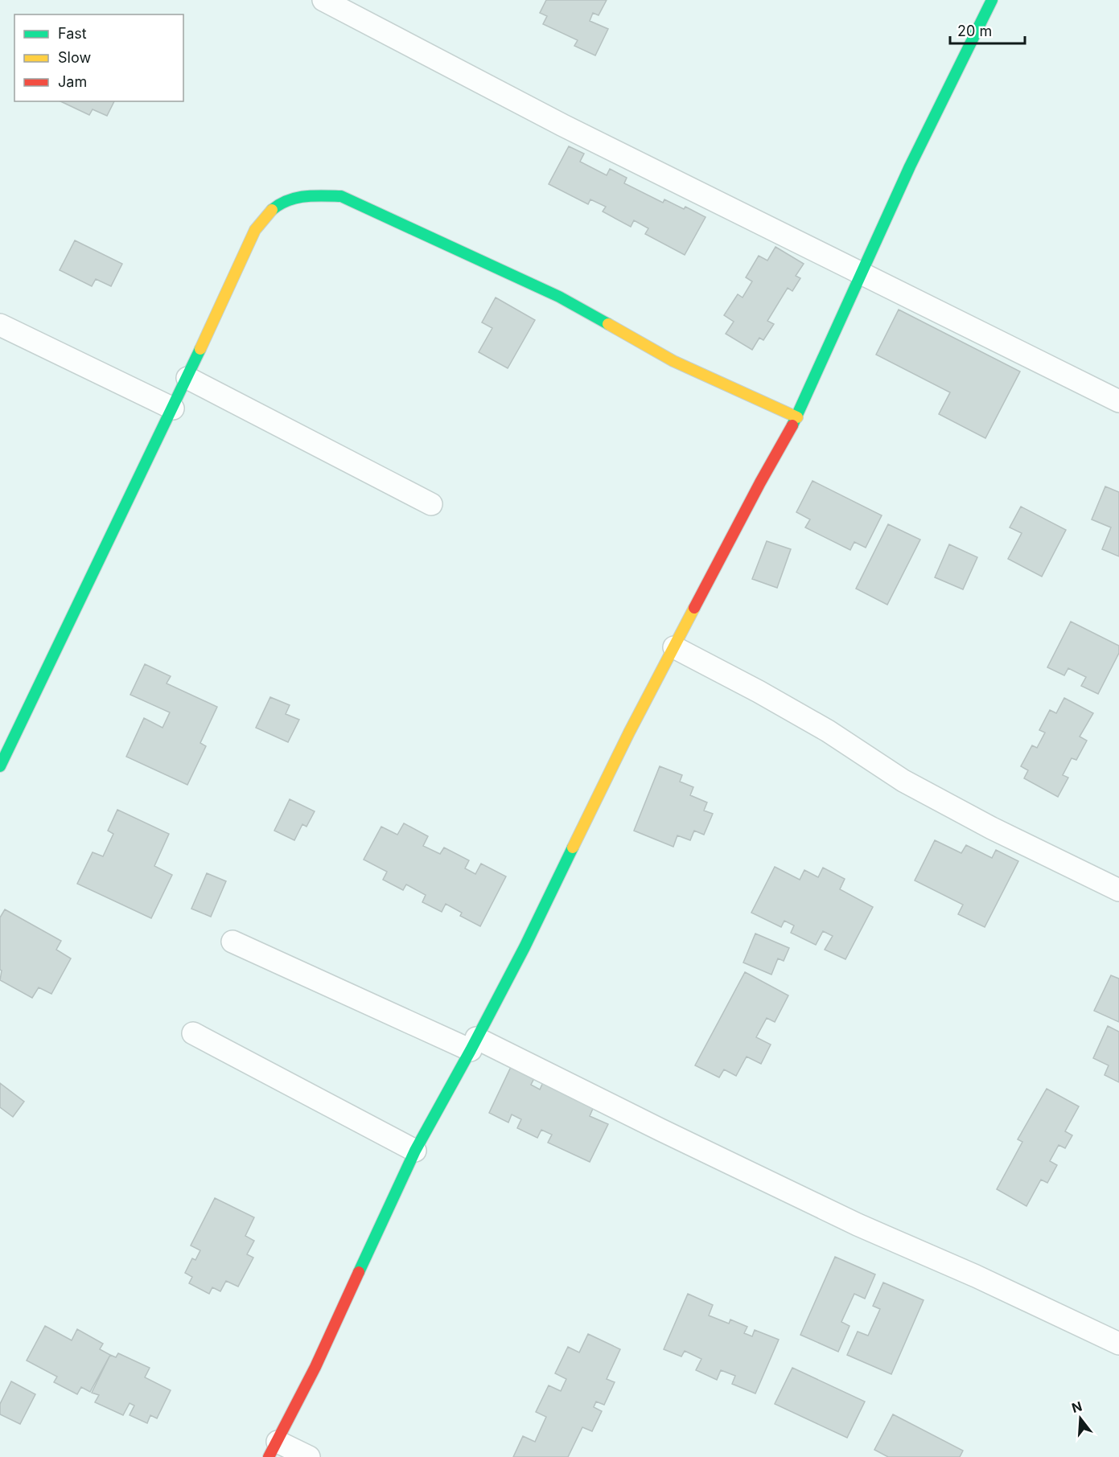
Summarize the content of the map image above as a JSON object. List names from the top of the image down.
{
  "legend": ["Fast", "Slow", "Jam"],
  "scale_bar": "20 m",
  "north": "top"
}
